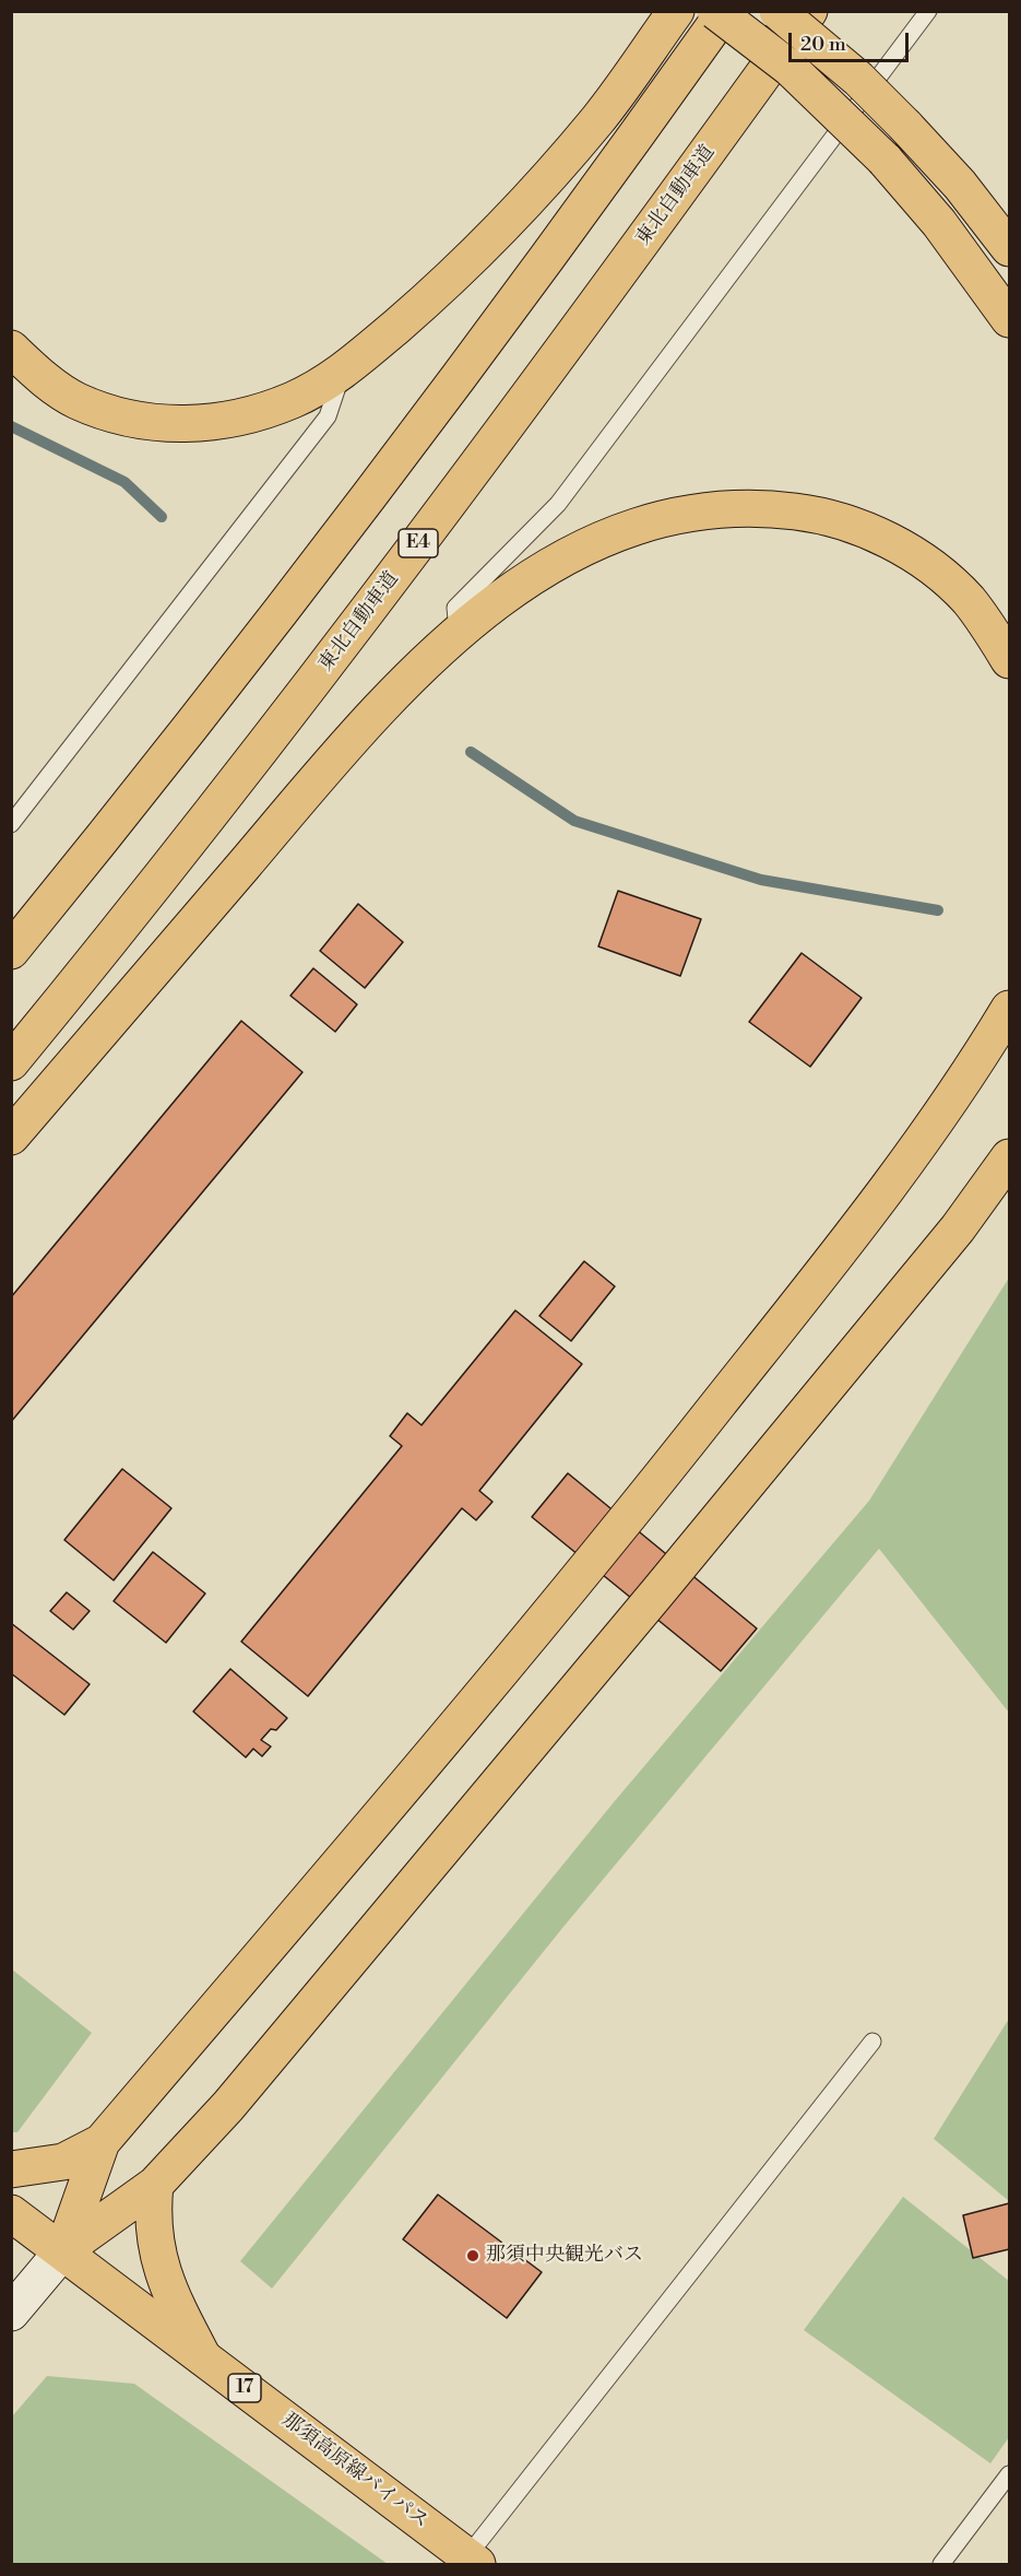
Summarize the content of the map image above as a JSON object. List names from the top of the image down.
{
  "streets": {
    "main road": [
      "東北自動車道",
      "E4",
      "17",
      "那須高原線バイパス"
    ]
  },
  "places": ["那須中央観光バス"],
  "scale_bar": "20 m"
}
